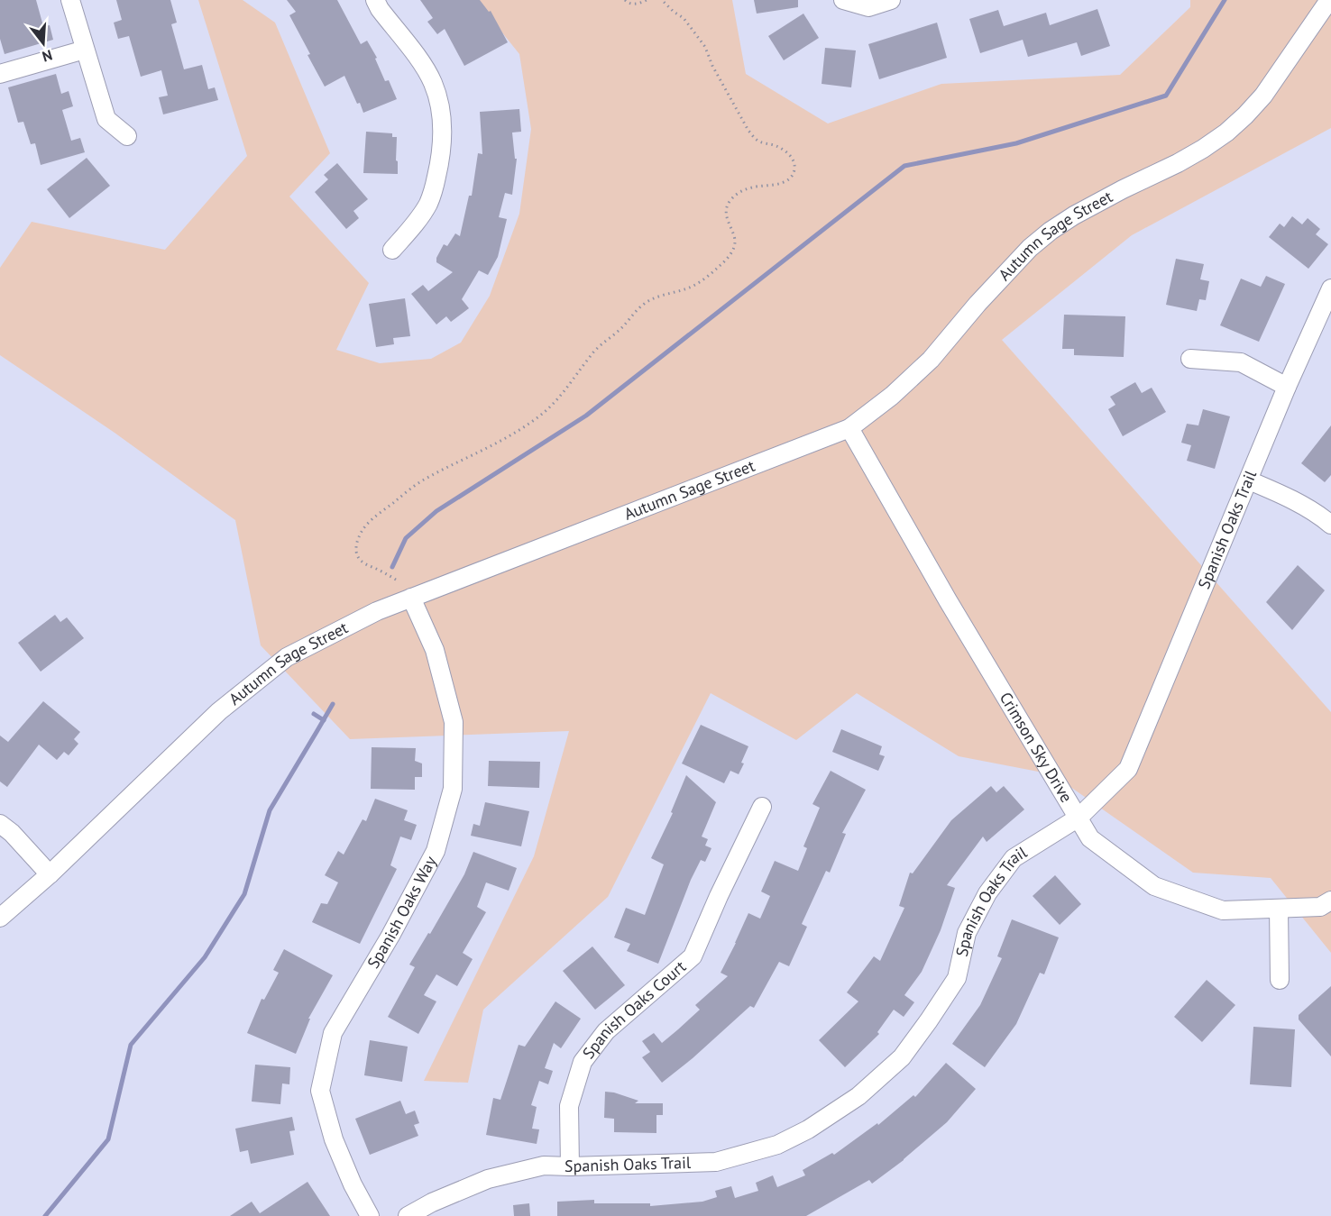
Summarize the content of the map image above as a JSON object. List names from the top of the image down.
{
  "streets": {
    "street": [
      "Autumn Sage Street",
      "Spanish Oaks Trail",
      "Crimson Sky Drive",
      "Spanish Oaks Way",
      "Spanish Oaks Court"
    ]
  },
  "crossings": [
    ["Autumn Sage Street", "Crimson Sky Drive"],
    ["Autumn Sage Street", "Spanish Oaks Way"],
    ["Spanish Oaks Trail", "Crimson Sky Drive"],
    ["Spanish Oaks Trail", "Spanish Oaks Court"]
  ],
  "north": "bottom"
}
